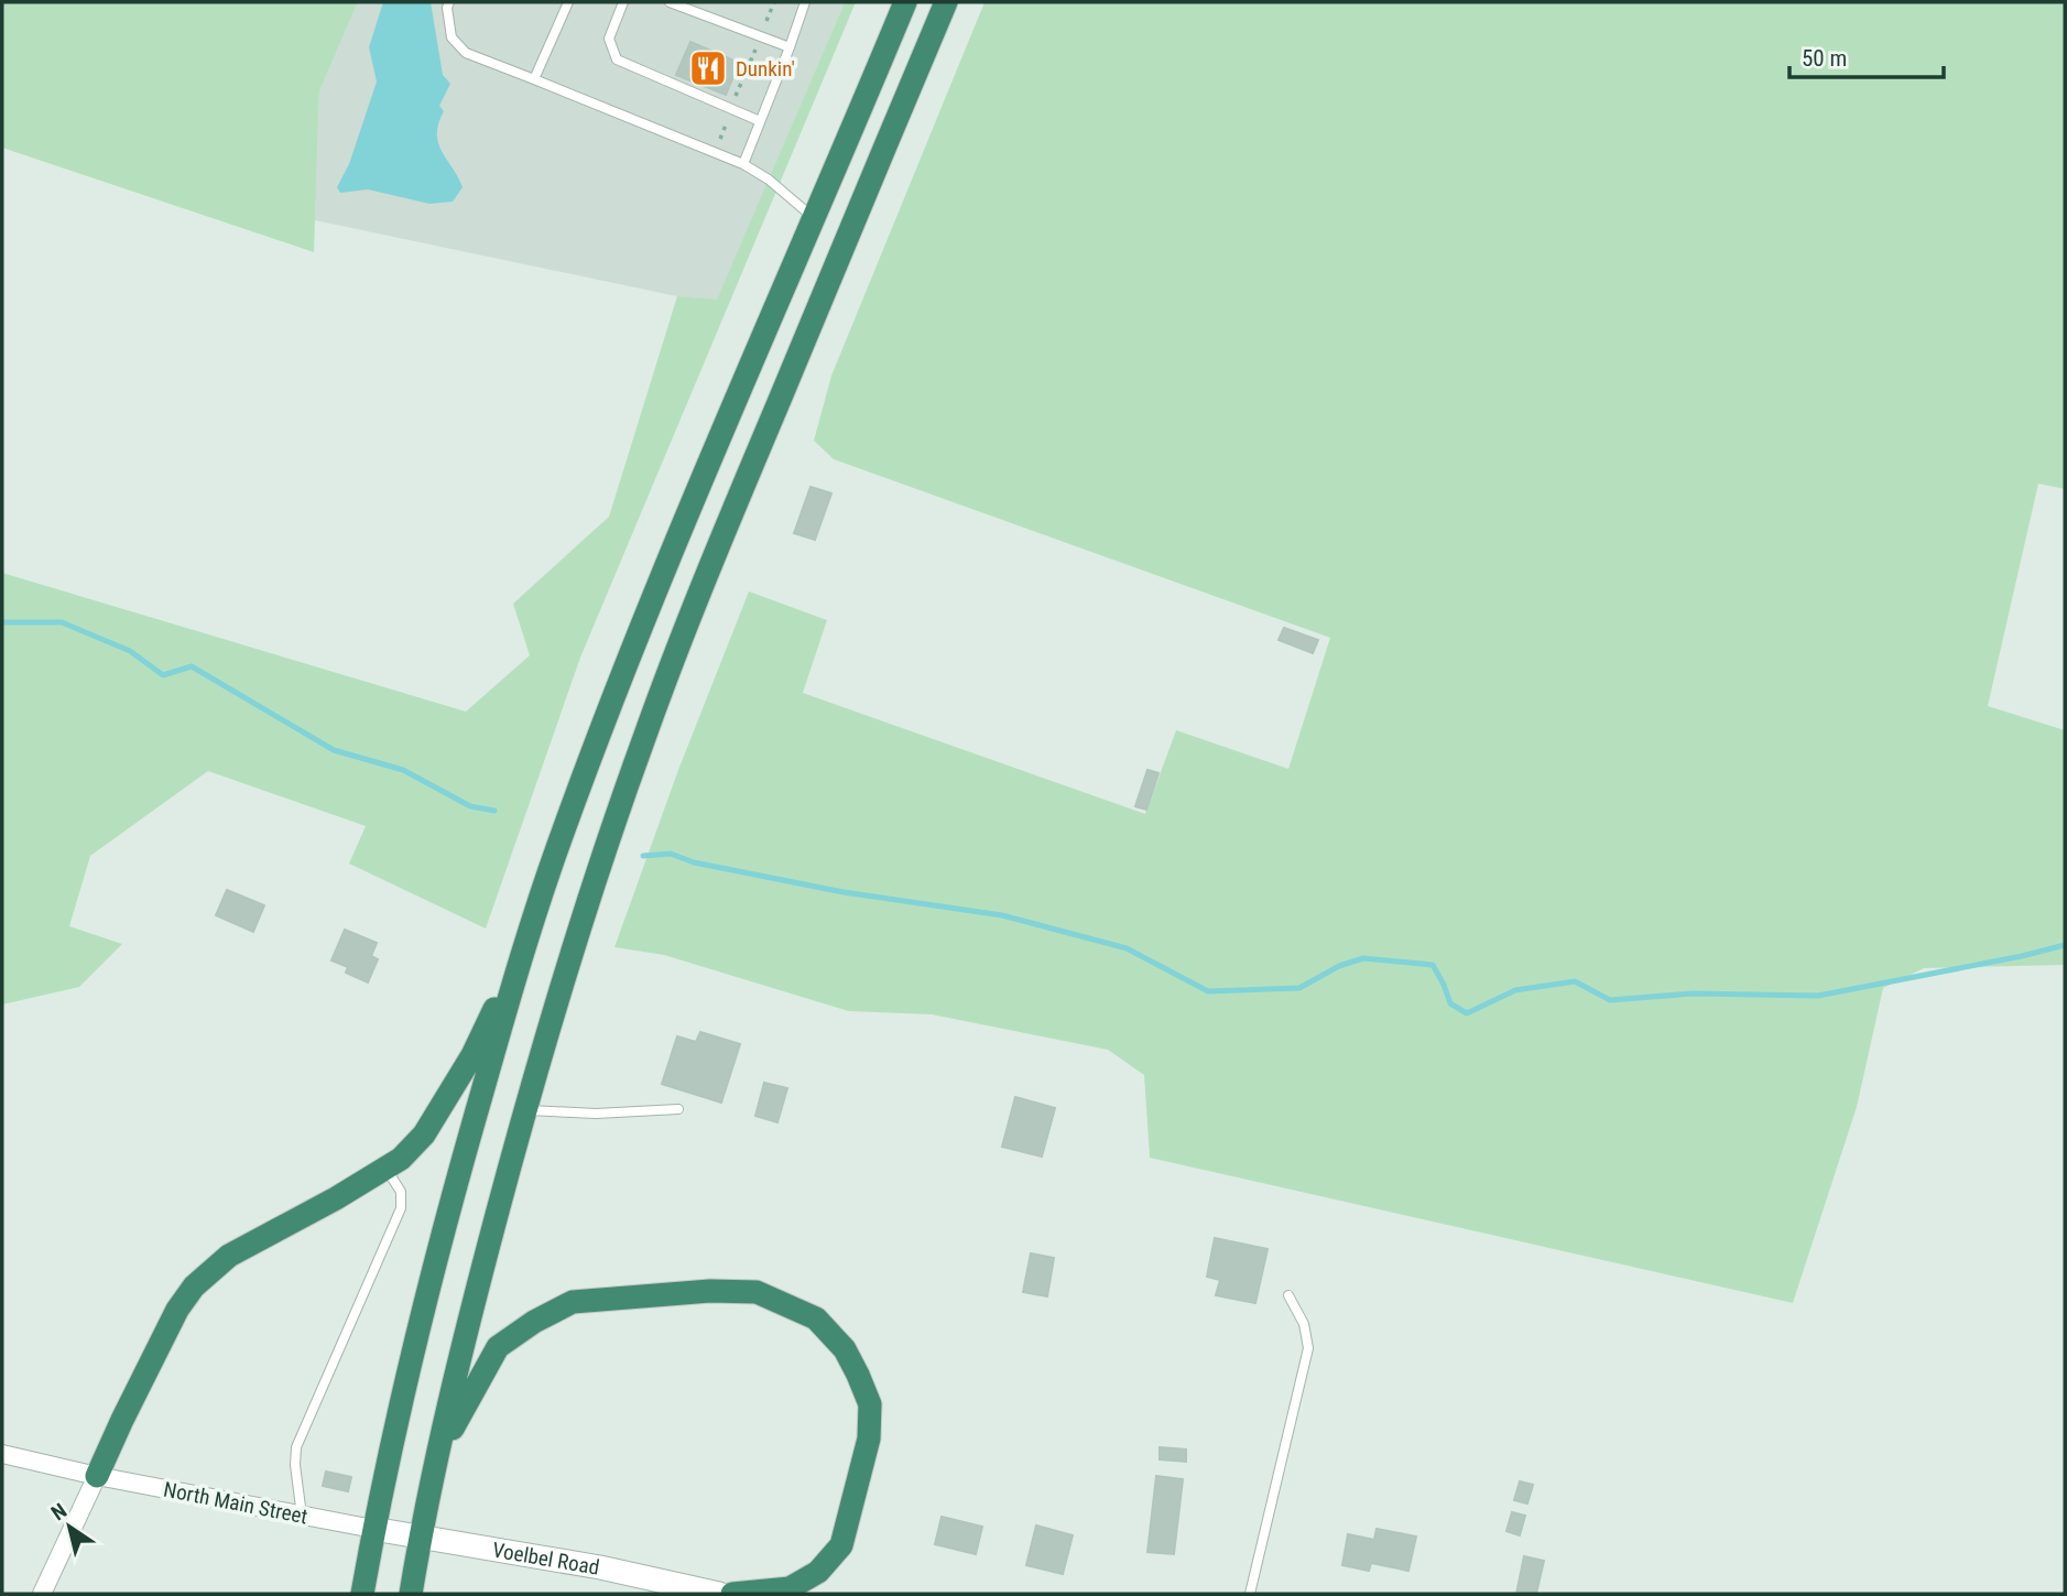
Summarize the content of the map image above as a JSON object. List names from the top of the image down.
{
  "streets": {
    "street": ["North Main Street", "Voelbel Road"]
  },
  "crossings": [
    ["North Main Street", "Voelbel Road"]
  ],
  "places": {
    "restaurant": ["Dunkin'"]
  },
  "scale_bar": "50 m",
  "north": "top left"
}
